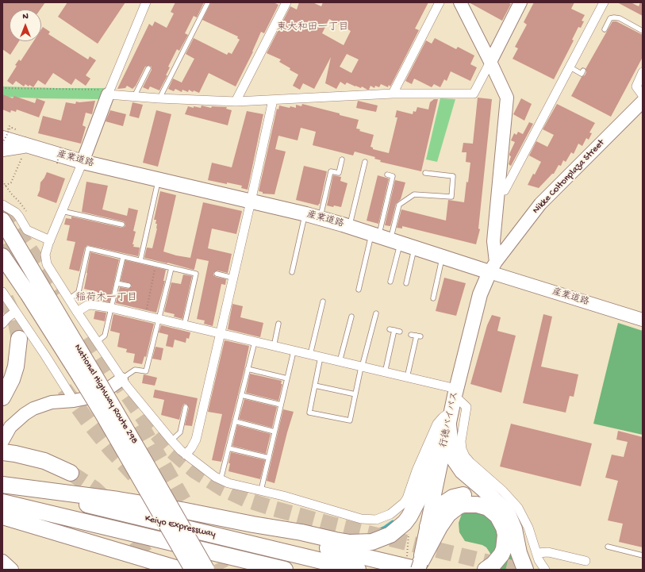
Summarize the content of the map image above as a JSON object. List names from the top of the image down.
{
  "streets": {
    "highway": ["National Highway Route 298", "Keiyo Expressway"],
    "main road": ["産業道路", "行徳バイパス"],
    "street": ["Nikke Coltonplaza Street"]
  },
  "crossings": [
    ["産業道路", "Nikke Coltonplaza Street"],
    ["産業道路", "行徳バイパス"],
    ["Nikke Coltonplaza Street", "行徳バイパス"]
  ],
  "districts": ["東大和田一丁目", "稲荷木一丁目"],
  "north": "top"
}
